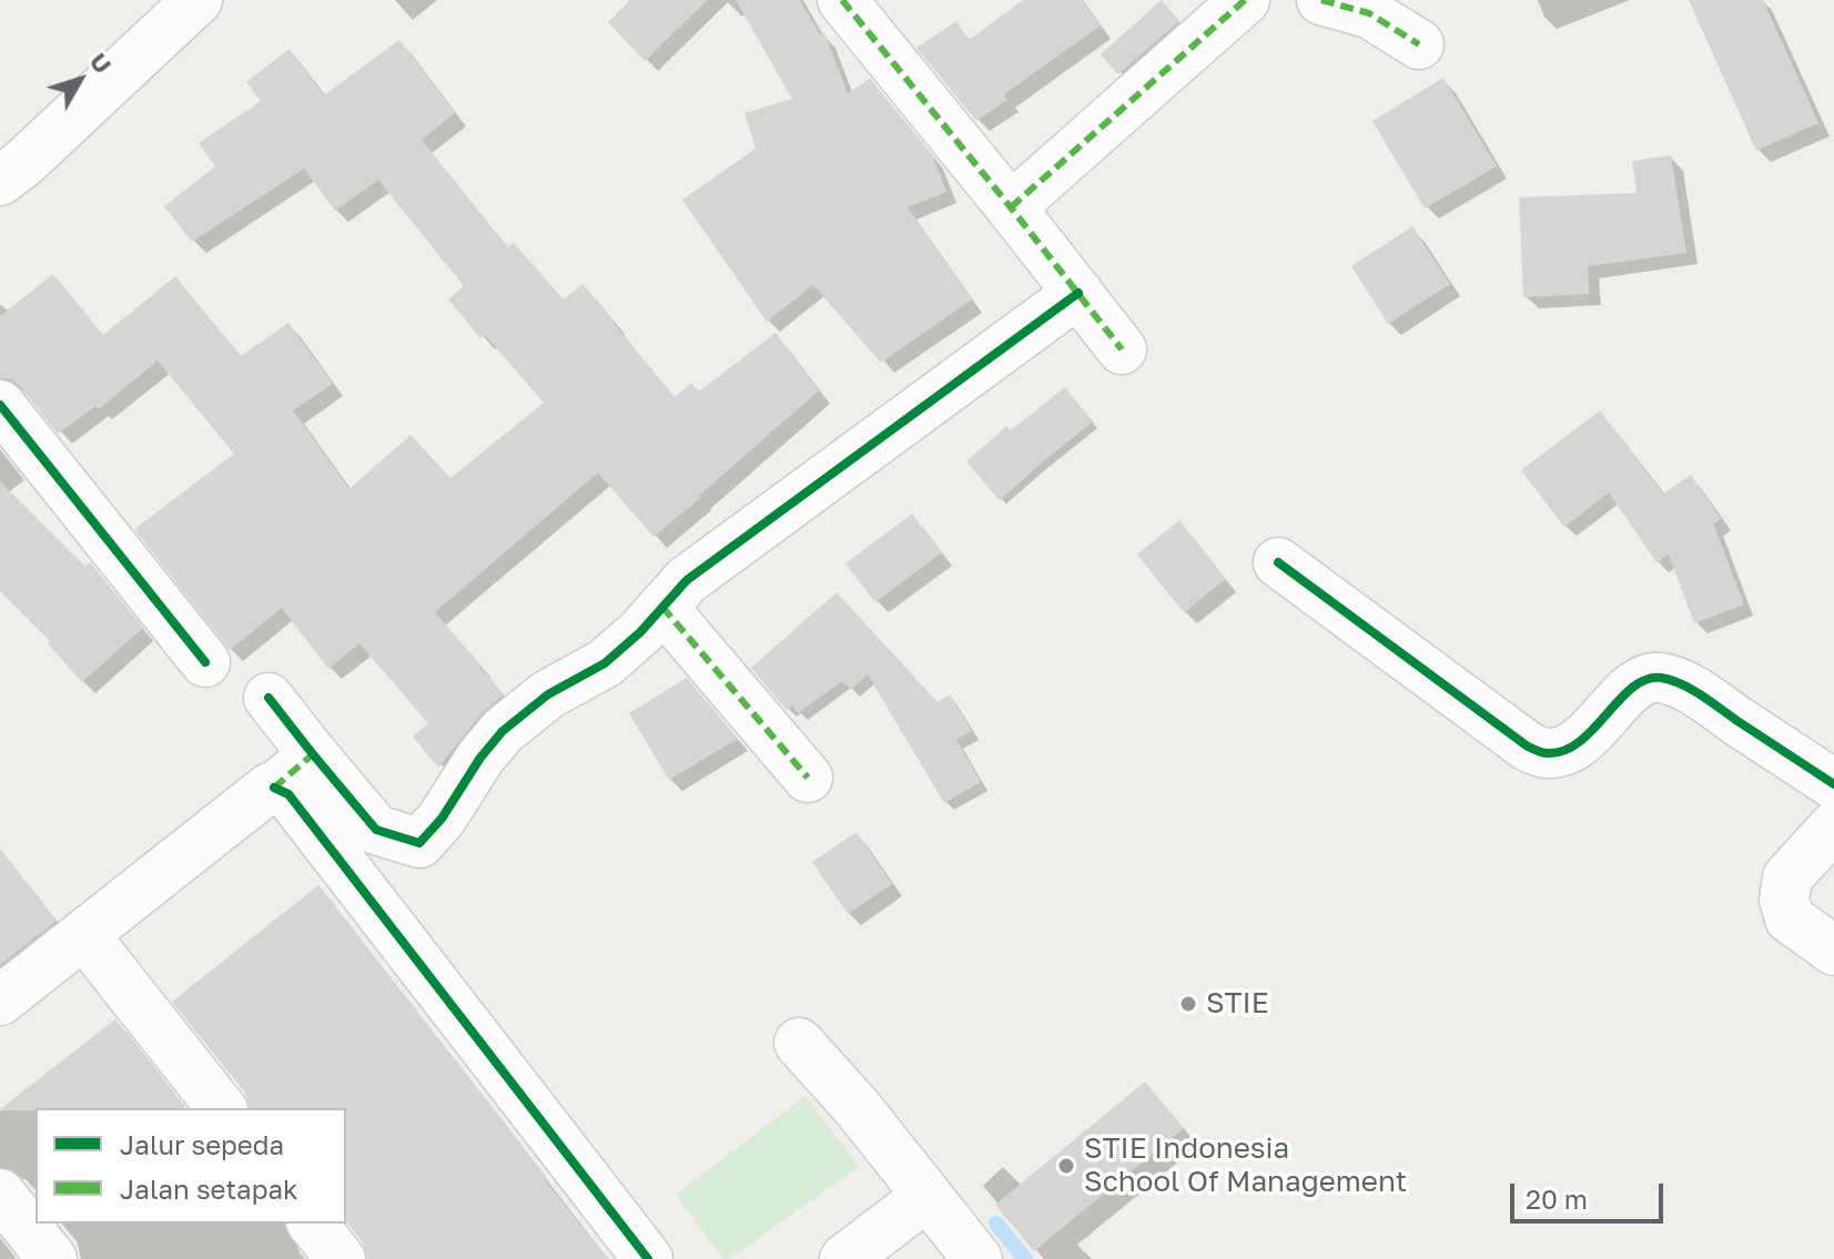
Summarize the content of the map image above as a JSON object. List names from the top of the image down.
{
  "places": ["STIE", "STIE Indonesia School Of Management"],
  "legend": ["Jalur sepeda", "Jalan setapak"],
  "scale_bar": "20 m",
  "north": "top right"
}
